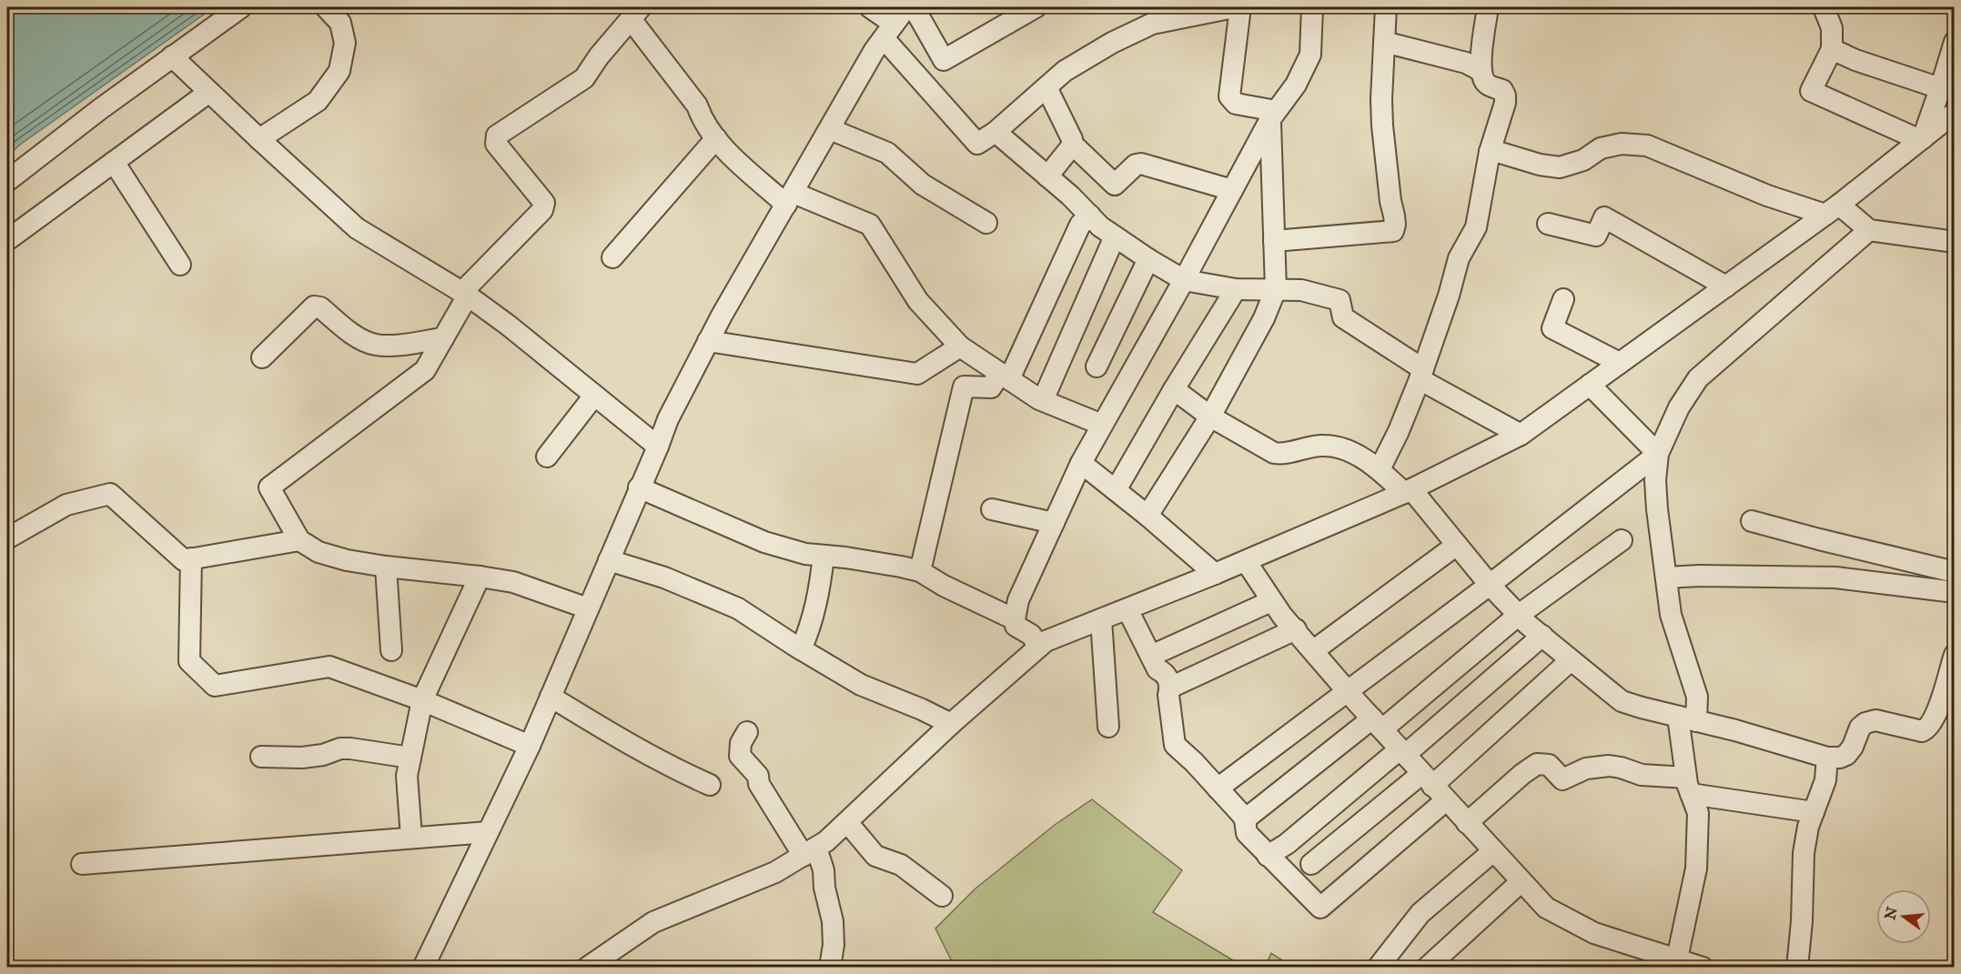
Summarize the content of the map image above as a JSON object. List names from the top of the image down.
{
  "north": "left"
}
